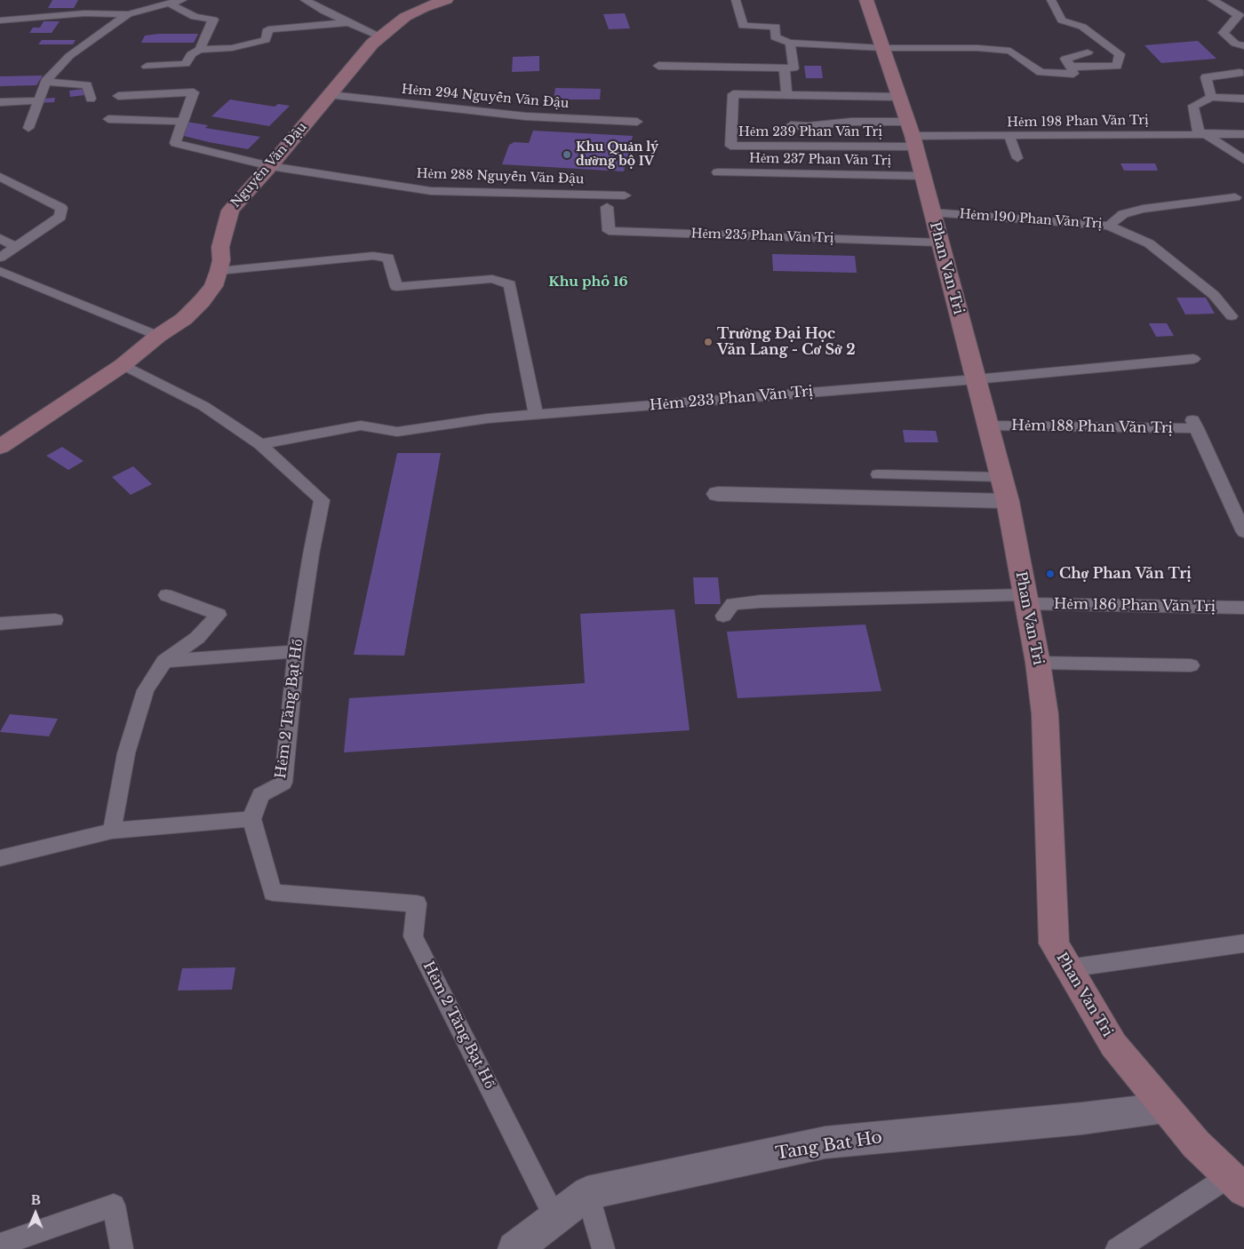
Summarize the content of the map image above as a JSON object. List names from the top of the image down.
{
  "streets": {
    "main road": ["Nguyễn Văn Đậu", "Phan Van Tri"],
    "street": ["Tang Bat Ho"],
    "lane": [
      "Hẻm 294 Nguyễn Văn Đậu",
      "Hẻm 198 Phan Văn Trị",
      "Hẻm 239 Phan Văn Trị",
      "Hẻm 237 Phan Văn Trị",
      "Hẻm 288 Nguyễn Văn Đậu",
      "Hẻm 190 Phan Văn Trị",
      "Hẻm 235 Phan Văn Trị",
      "Hẻm 233 Phan Văn Trị",
      "Hẻm 188 Phan Văn Trị",
      "Hẻm 186 Phan Văn Trị",
      "Hẻm 2 Tăng Bạt Hổ"
    ]
  },
  "crossings": [
    ["Hẻm 294 Nguyễn Văn Đậu", "Nguyễn Văn Đậu"],
    ["Hẻm 198 Phan Văn Trị", "Hẻm 239 Phan Văn Trị"],
    ["Hẻm 198 Phan Văn Trị", "Phan Van Tri"],
    ["Hẻm 239 Phan Văn Trị", "Phan Van Tri"],
    ["Hẻm 237 Phan Văn Trị", "Phan Van Tri"],
    ["Nguyễn Văn Đậu", "Hẻm 288 Nguyễn Văn Đậu"],
    ["Hẻm 190 Phan Văn Trị", "Phan Van Tri"],
    ["Hẻm 235 Phan Văn Trị", "Phan Van Tri"],
    ["Phan Van Tri", "Hẻm 233 Phan Văn Trị"],
    ["Phan Van Tri", "Hẻm 188 Phan Văn Trị"],
    ["Phan Van Tri", "Hẻm 186 Phan Văn Trị"],
    ["Phan Van Tri", "Tang Bat Ho"],
    ["Hẻm 233 Phan Văn Trị", "Hẻm 2 Tăng Bạt Hổ"],
    ["Hẻm 2 Tăng Bạt Hổ", "Tang Bat Ho"]
  ],
  "districts": ["Khu phố 16"],
  "places": ["Khu Quản lý đường bộ IV", "Trường Đại Học Văn Lang - Cơ Sở 2", "Chợ Phan Văn Trị"],
  "north": "top"
}
